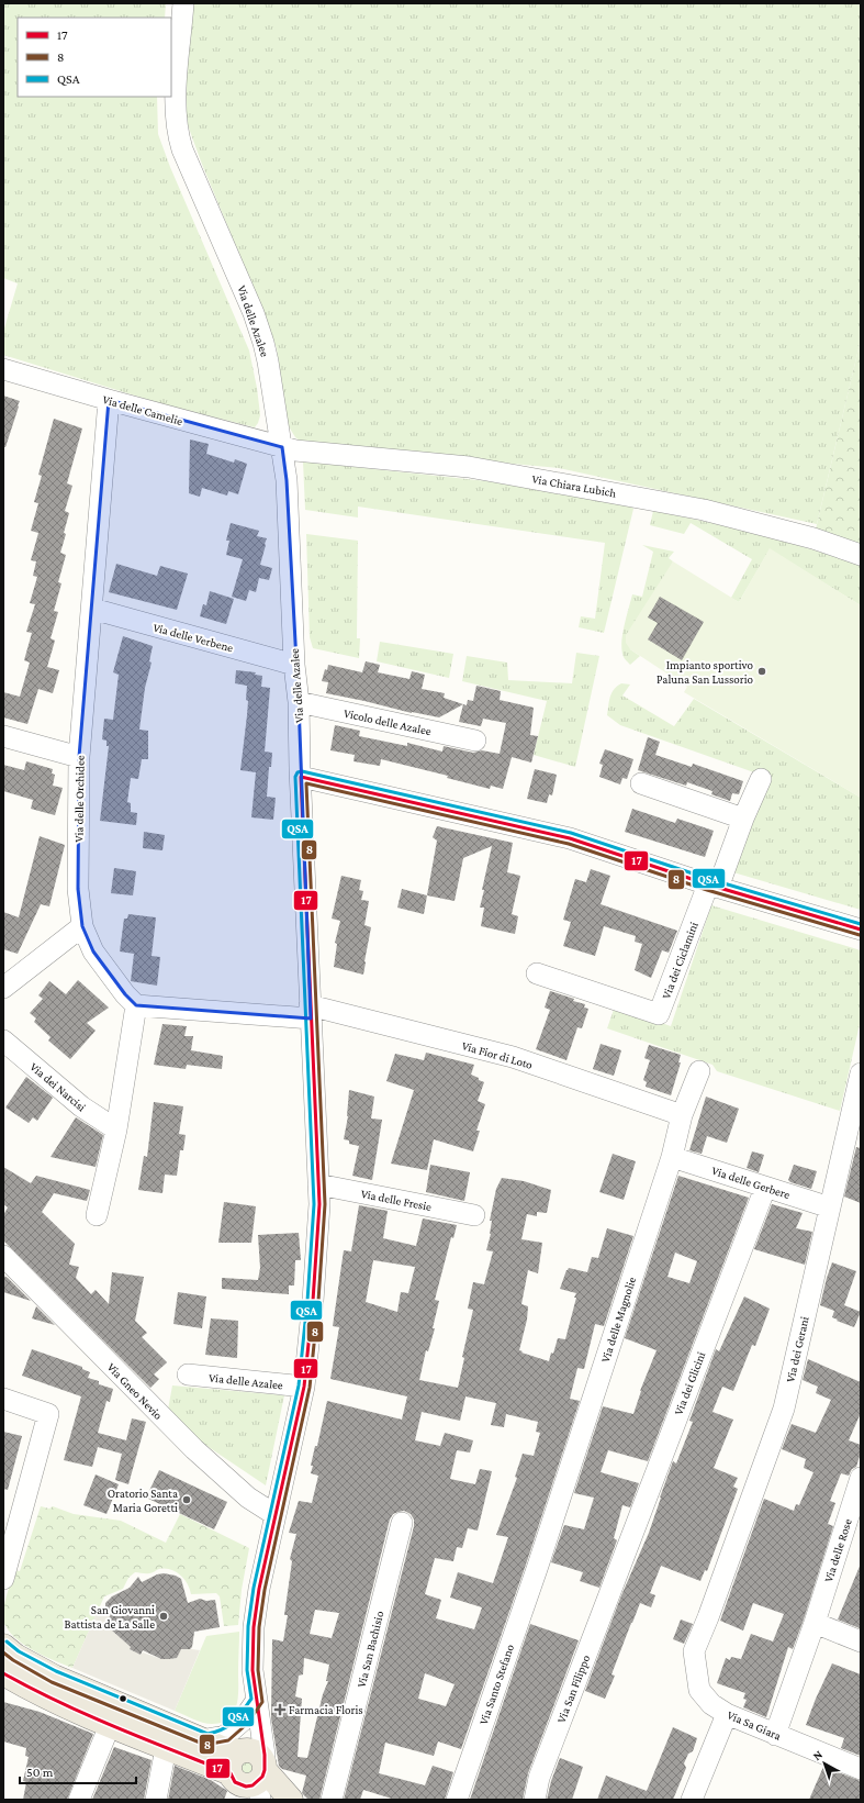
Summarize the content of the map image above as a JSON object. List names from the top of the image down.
{
  "streets": {
    "street": [
      "Via delle Azalee",
      "Via delle Camelie",
      "Via Chiara Lubich",
      "Via delle Verbene",
      "Vicolo delle Azalee",
      "Via delle Orchidee",
      "Via dei Ciclamini",
      "Via Fior di Loto",
      "Via dei Narcisi",
      "Via delle Gerbere",
      "Via delle Fresie",
      "Via delle Magnolie",
      "Via dei Gerani",
      "Via dei Glicini",
      "Via Gneo Nevio",
      "Via delle Rose",
      "Via San Bachisio",
      "Via Santo Stefano",
      "Via San Filippo",
      "Via Sa Giara"
    ]
  },
  "crossings": [
    ["Via delle Azalee", "Via delle Camelie"],
    ["Via delle Azalee", "Via Chiara Lubich"],
    ["Via delle Azalee", "Via delle Verbene"],
    ["Via delle Azalee", "Vicolo delle Azalee"],
    ["Via delle Azalee", "Via Fior di Loto"],
    ["Via delle Azalee", "Via delle Fresie"],
    ["Via delle Azalee", "Via Gneo Nevio"],
    ["Via delle Camelie", "Via Chiara Lubich"],
    ["Via delle Camelie", "Via delle Orchidee"],
    ["Via delle Verbene", "Via delle Orchidee"],
    ["Via Fior di Loto", "Via delle Magnolie"],
    ["Via delle Gerbere", "Via delle Magnolie"],
    ["Via delle Gerbere", "Via dei Gerani"],
    ["Via delle Gerbere", "Via dei Glicini"],
    ["Via delle Magnolie", "Via Santo Stefano"],
    ["Via dei Gerani", "Via Sa Giara"],
    ["Via dei Glicini", "Via San Filippo"],
    ["Via delle Rose", "Via Sa Giara"]
  ],
  "places": {
    "other": ["Impianto sportivo Paluna San Lussorio", "Oratorio Santa Maria Goretti", "San Giovanni Battista de La Salle"],
    "health": ["Farmacia Floris"]
  },
  "lines": ["transit line QSA", "transit line 17", "transit line 8"],
  "legend": ["17", "8", "QSA"],
  "scale_bar": "50 m",
  "north": "top left"
}
